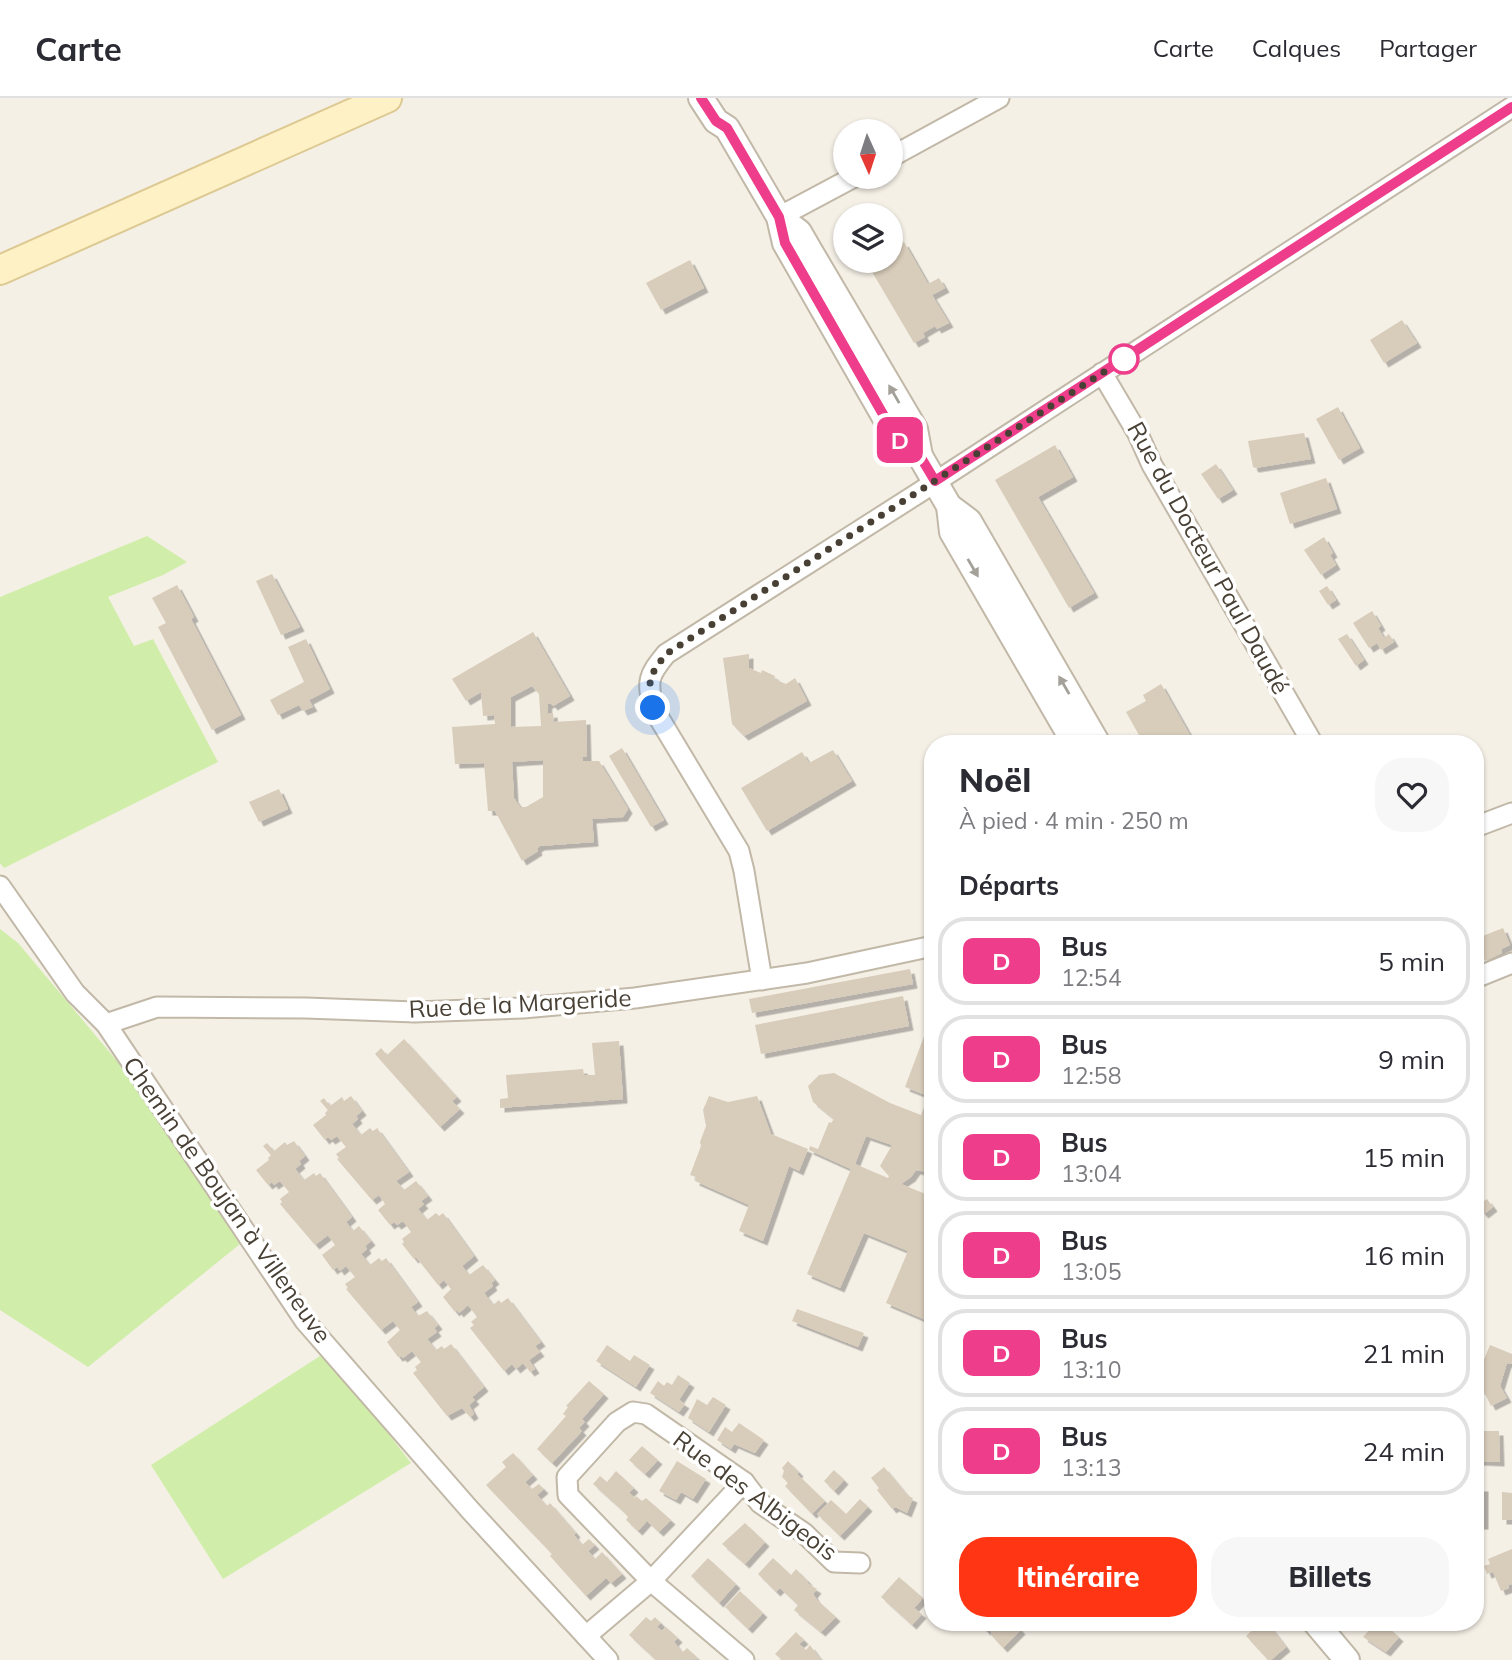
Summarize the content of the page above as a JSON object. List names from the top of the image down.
{
  "streets": {
    "street": [
      "Rue du Docteur Paul Daudé",
      "Rue de la Margeride",
      "Chemin de Boujan à Villeneuve",
      "Rue des Albigeois"
    ]
  },
  "crossings": [
    ["Rue de la Margeride", "Chemin de Boujan à Villeneuve"]
  ],
  "lines": ["bus line D"],
  "north": "bottom",
  "page": {
    "header": "Carte",
    "nav": ["Carte", "Calques", "Partager"],
    "on_map": "D",
    "heading": [
      ["Noël", "À pied · 4 min · 250 m"],
      "Départs"
    ],
    "list": [
      {
        "mark": "D",
        "name": "Bus",
        "note": "12:54",
        "value": "5 min"
      },
      {
        "mark": "D",
        "name": "Bus",
        "note": "12:58",
        "value": "9 min"
      },
      {
        "mark": "D",
        "name": "Bus",
        "note": "13:04",
        "value": "15 min"
      },
      {
        "mark": "D",
        "name": "Bus",
        "note": "13:05",
        "value": "16 min"
      },
      {
        "mark": "D",
        "name": "Bus",
        "note": "13:10",
        "value": "21 min"
      },
      {
        "mark": "D",
        "name": "Bus",
        "note": "13:13",
        "value": "24 min"
      }
    ],
    "buttons": ["Itinéraire", "Billets"]
  }
}
